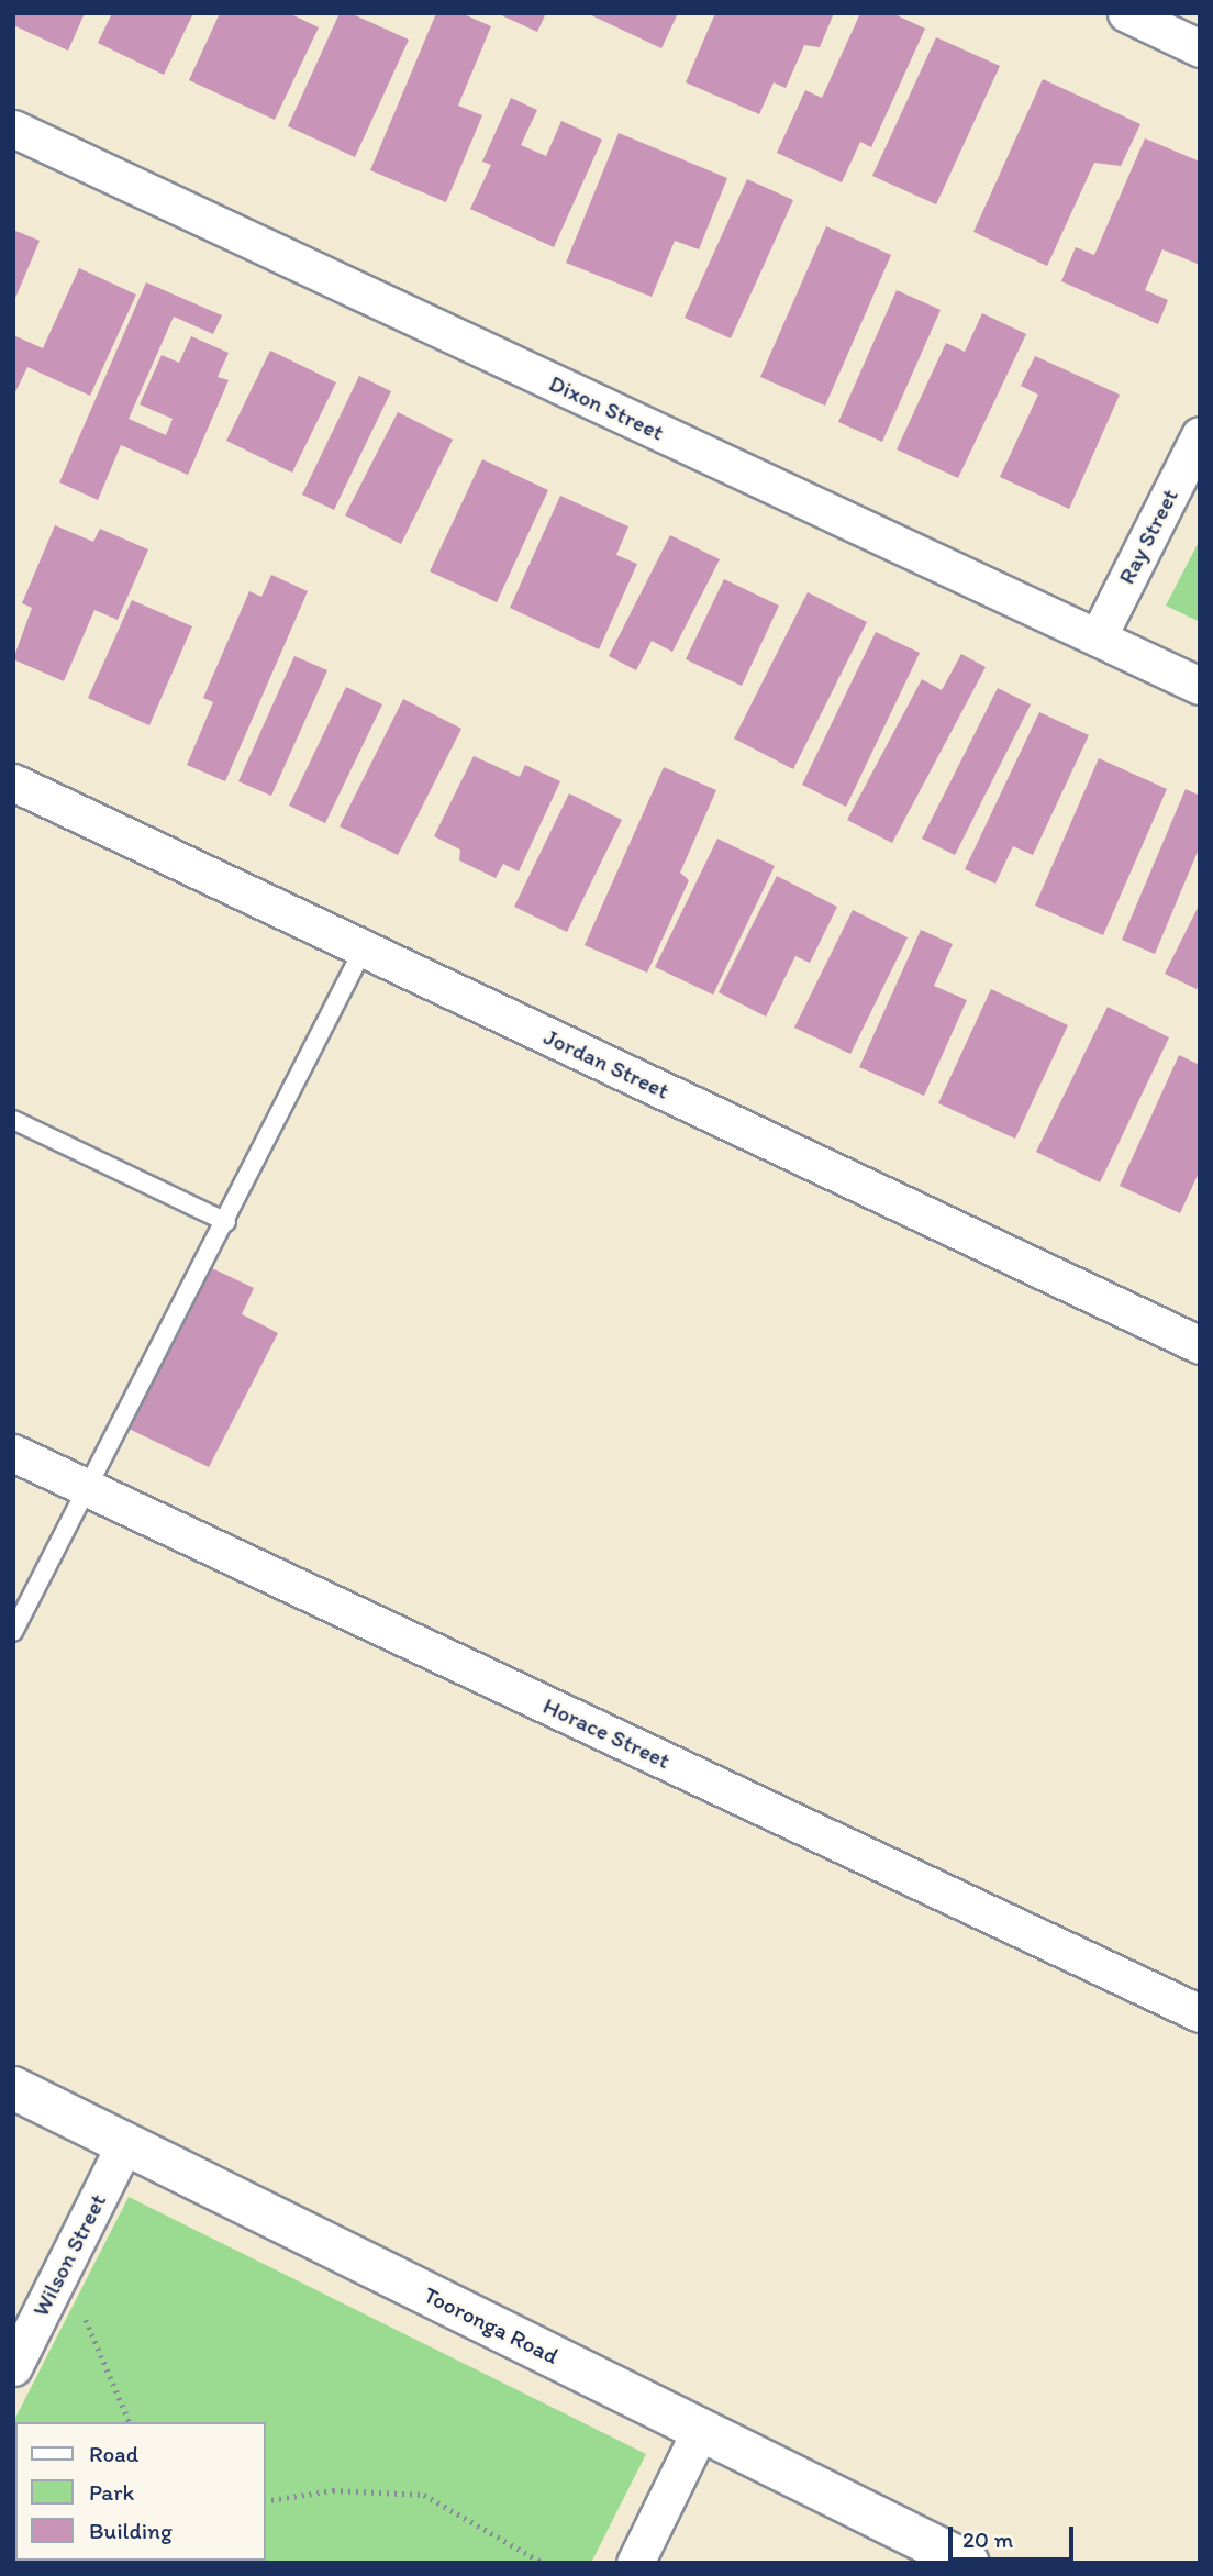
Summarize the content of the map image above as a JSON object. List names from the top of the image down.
{
  "streets": {
    "main road": ["Tooronga Road"],
    "street": [
      "Dixon Street",
      "Ray Street",
      "Jordan Street",
      "Horace Street",
      "Wilson Street"
    ]
  },
  "crossings": [
    ["Dixon Street", "Ray Street"],
    ["Wilson Street", "Tooronga Road"]
  ],
  "legend": ["Road", "Park", "Building"],
  "scale_bar": "20 m"
}
